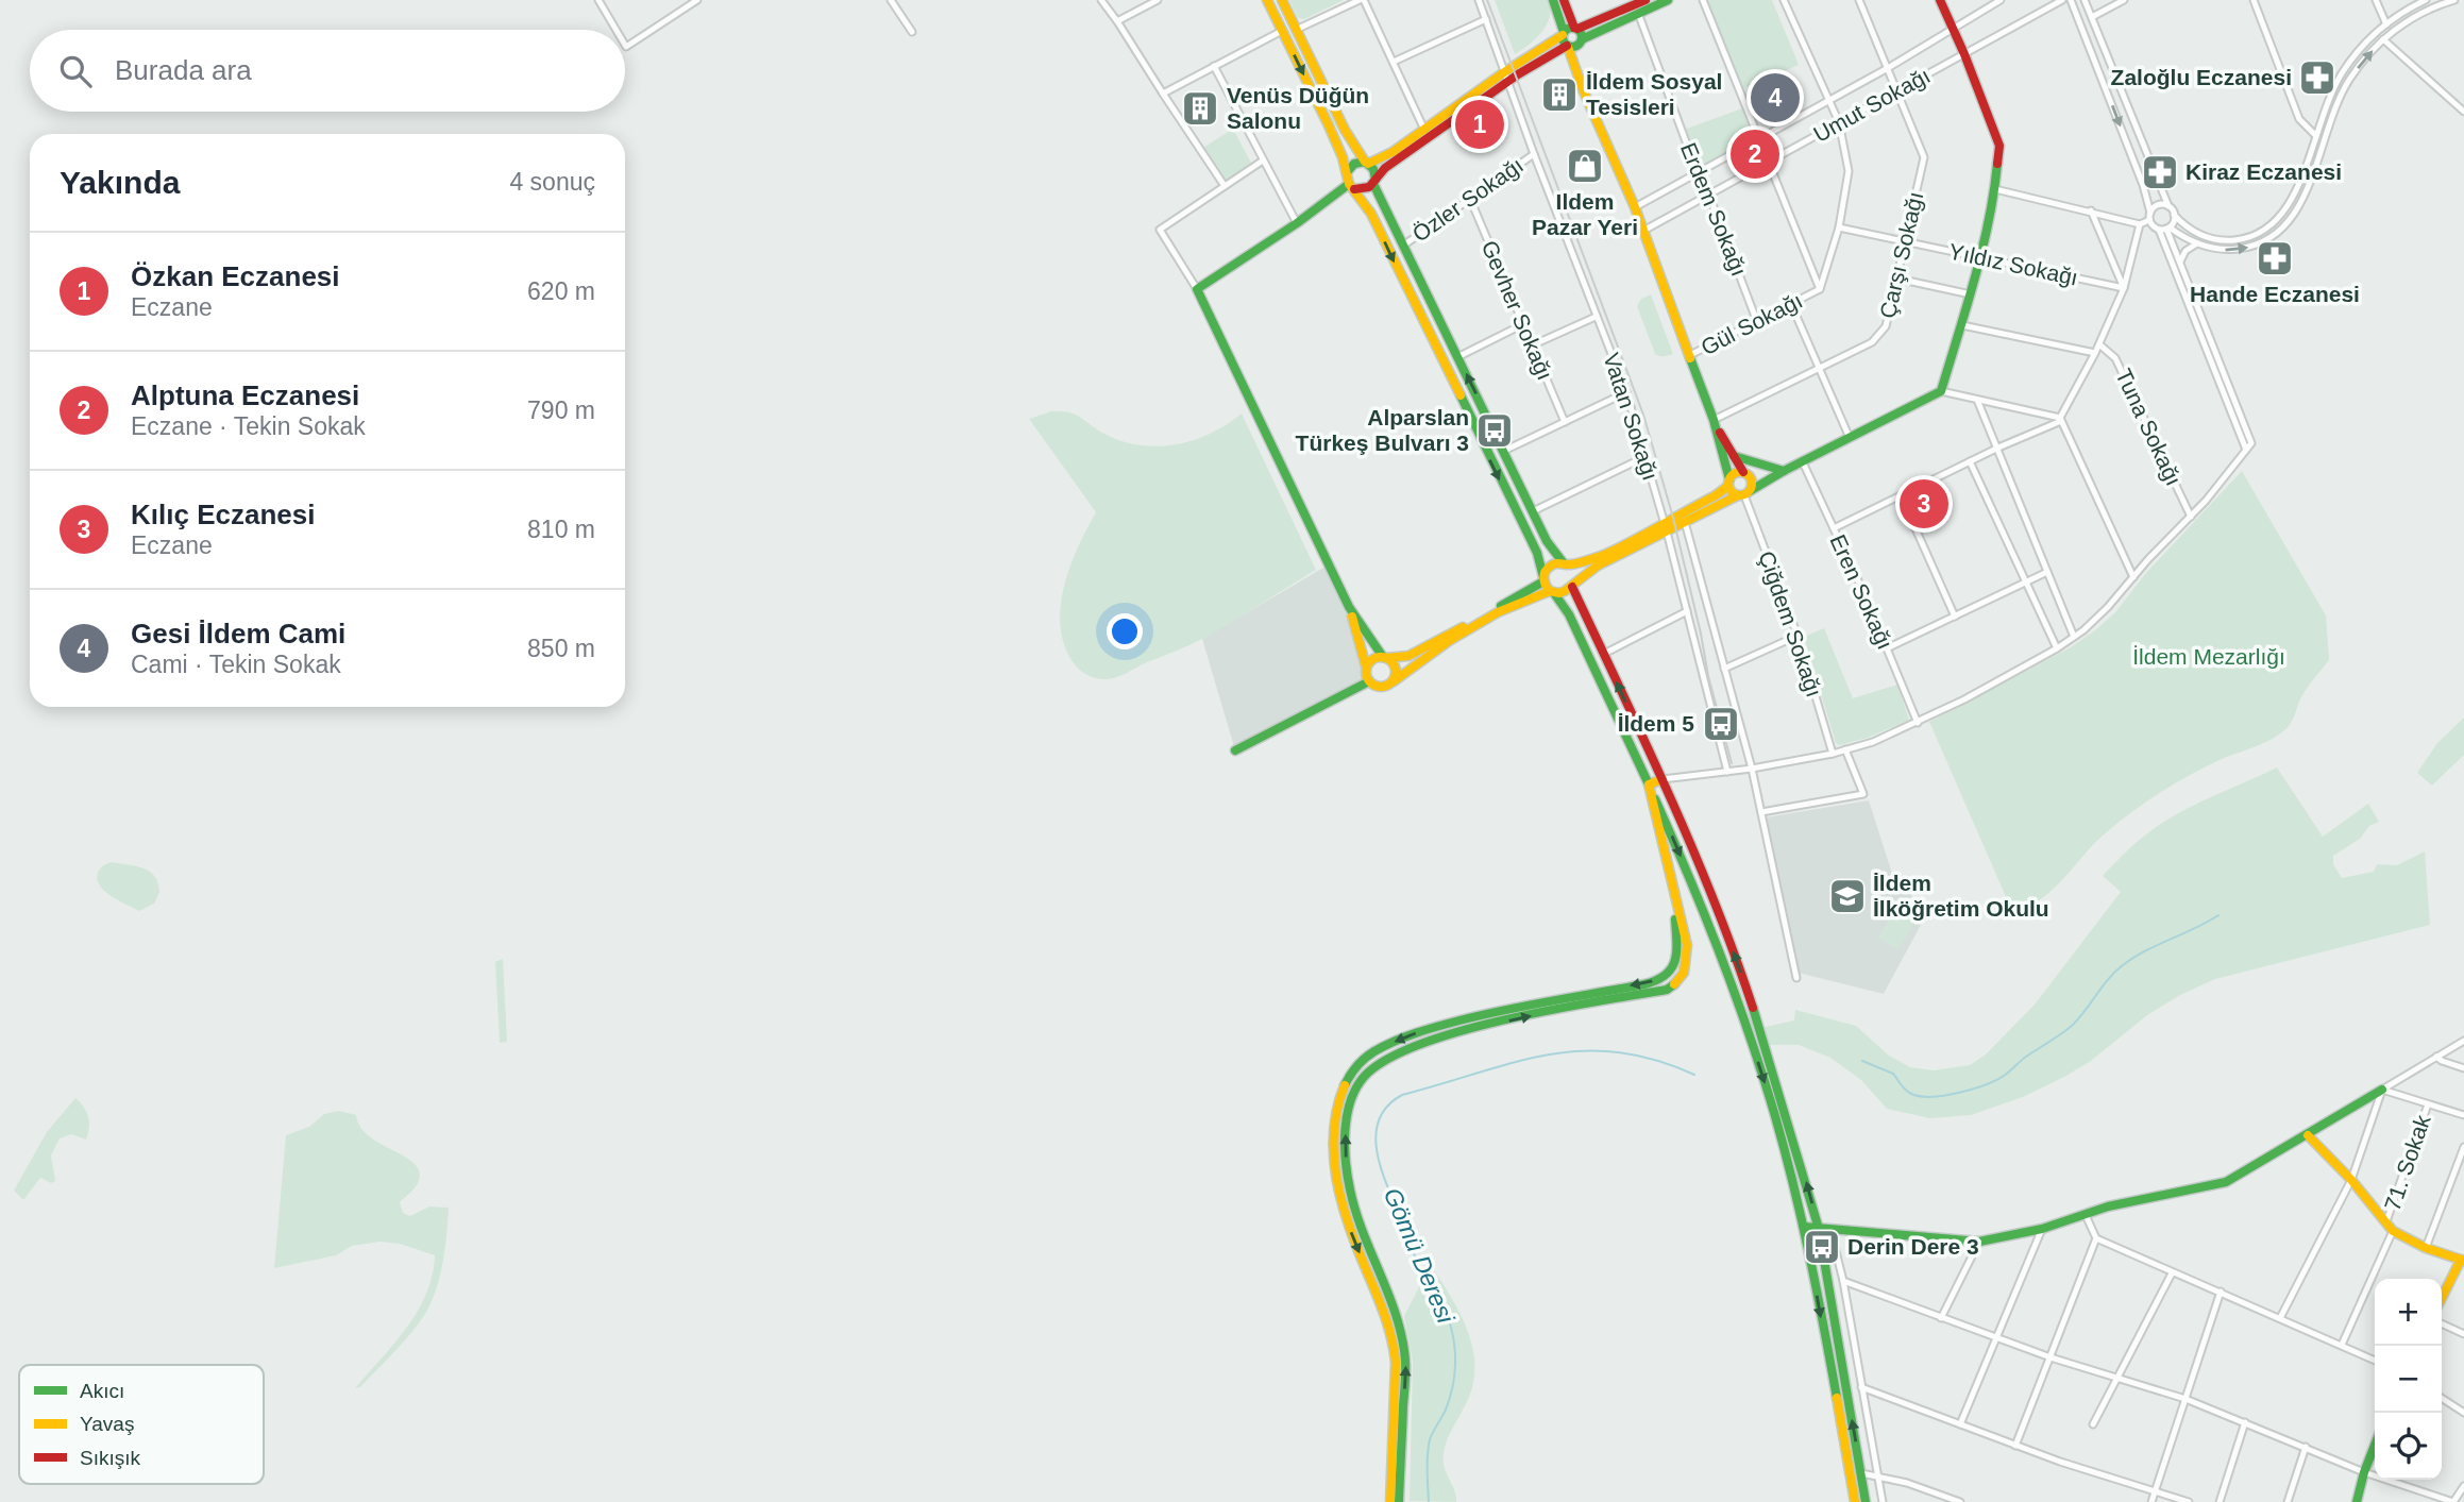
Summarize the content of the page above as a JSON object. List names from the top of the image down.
{
  "streets": {
    "street": [
      "Umut Sokağı",
      "Özler Sokağı",
      "Erdem Sokağı",
      "Çarşı Sokağı",
      "Yıldız Sokağı",
      "Gevher Sokağı",
      "Gül Sokağı",
      "Vatan Sokağı",
      "Tuna Sokağı",
      "Eren Sokağı",
      "Çiğdem Sokağı",
      "71. Sokak"
    ]
  },
  "crossings": [
    ["Umut Sokağı", "Erdem Sokağı"],
    ["Umut Sokağı", "Çarşı Sokağı"],
    ["Umut Sokağı", "Gül Sokağı"],
    ["Özler Sokağı", "Gevher Sokağı"],
    ["Özler Sokağı", "Vatan Sokağı"],
    ["Erdem Sokağı", "Gül Sokağı"],
    ["Çarşı Sokağı", "Yıldız Sokağı"],
    ["Yıldız Sokağı", "Gül Sokağı"]
  ],
  "water": ["Gömü Deresi"],
  "parks": ["İldem Mezarlığı"],
  "places": {
    "pharmacy": ["Zaloğlu Eczanesi", "Kiraz Eczanesi", "Hande Eczanesi"],
    "building": ["İldem Sosyal Tesisleri", "Venüs Düğün Salonu"],
    "shop": ["Ildem Pazar Yeri"],
    "bus stop": ["Alparslan Türkeş Bulvarı 3", "İldem 5", "Derin Dere 3"],
    "school or university": ["İldem İlköğretim Okulu"]
  },
  "legend": ["Akıcı", "Yavaş", "Sıkışık"],
  "page": {
    "search": "Burada ara",
    "pins": [
      "4",
      "1",
      "2",
      "3"
    ],
    "heading": ["Yakında", "4 sonuç"],
    "list": [
      {
        "mark": "1",
        "name": "Özkan Eczanesi",
        "note": "Eczane",
        "value": "620 m"
      },
      {
        "mark": "2",
        "name": "Alptuna Eczanesi",
        "note": "Eczane · Tekin Sokak",
        "value": "790 m"
      },
      {
        "mark": "3",
        "name": "Kılıç Eczanesi",
        "note": "Eczane",
        "value": "810 m"
      },
      {
        "mark": "4",
        "name": "Gesi İldem Cami",
        "note": "Cami · Tekin Sokak",
        "value": "850 m"
      }
    ],
    "map_buttons": ["+", "−"]
  }
}
